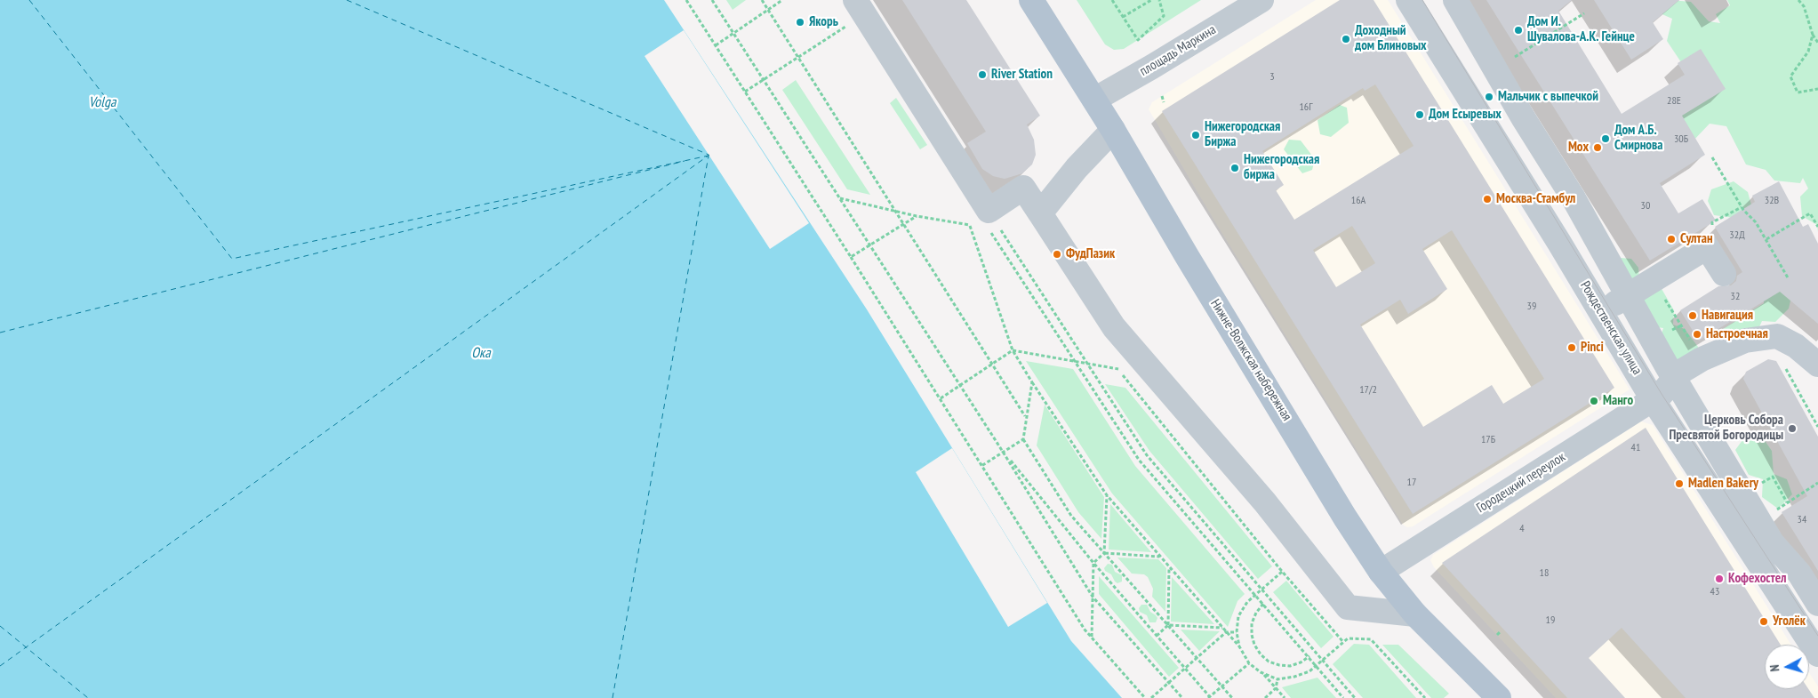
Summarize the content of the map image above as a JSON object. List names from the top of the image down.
{
  "streets": {
    "main road": ["Нижне-Волжская набережная"],
    "street": ["площадь Маркина", "Рождественская улица", "Городецкий переулок"]
  },
  "crossings": [
    ["площадь Маркина", "Нижне-Волжская набережная"],
    ["Рождественская улица", "Городецкий переулок"],
    ["Нижне-Волжская набережная", "Городецкий переулок"]
  ],
  "water": ["Volga", "Ока"],
  "places": [
    "Якорь",
    "Дом И. Шувалова-А.К. Гейнце",
    "Доходный дом Блиновых",
    "River Station",
    "Мальчик с выпечкой",
    "Дом Есыревых",
    "Нижегородская Биржа",
    "Дом А.Б. Смирнова",
    "Мох",
    "Нижегородская биржа",
    "Москва-Стамбул",
    "Султан",
    "ФудПазик",
    "Навигация",
    "Настроечная",
    "Pinci",
    "Манго",
    "Церковь Собора Пресвятой Богородицы",
    "Madlen Bakery",
    "Кофехостел",
    "Уголёк"
  ],
  "house_numbers": [
    "3",
    "28Е",
    "16Г",
    "30Б",
    "16А",
    "32В",
    "30",
    "32Д",
    "32",
    "39",
    "17/2",
    "17Б",
    "41",
    "17",
    "34",
    "4",
    "18",
    "43",
    "19"
  ],
  "north": "left"
}
